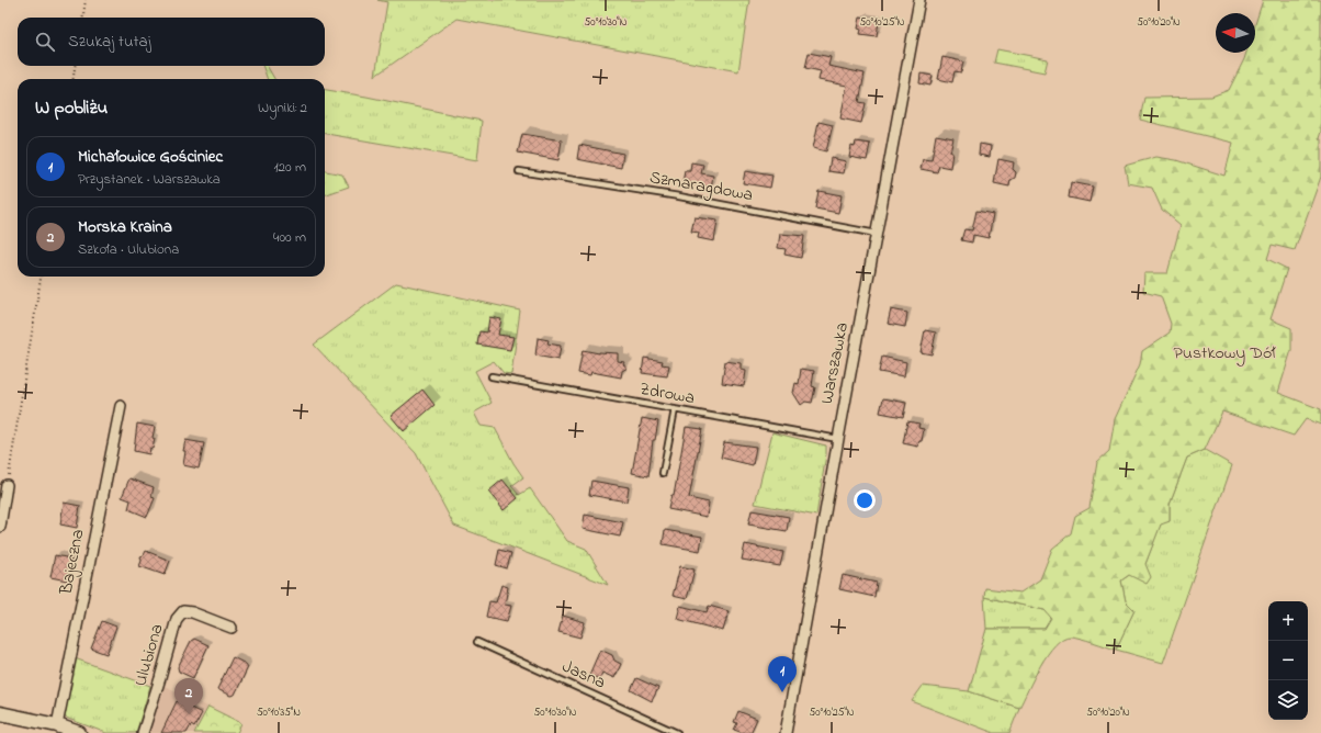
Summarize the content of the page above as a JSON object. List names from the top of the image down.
{
  "streets": {
    "street": ["Warszawka", "Bajeczna", "Ulubiona"],
    "lane": ["Szmaragdowa", "Zdrowa", "Jasna"]
  },
  "crossings": [
    ["Szmaragdowa", "Warszawka"],
    ["Warszawka", "Zdrowa"]
  ],
  "parks": ["Pustkowy Dół"],
  "north": "left",
  "page": {
    "search": "Szukaj tutaj",
    "heading": ["W pobliżu", "Wyniki: 2"],
    "list": [
      {
        "mark": "1",
        "name": "Michałowice Gościniec",
        "note": "Przystanek · Warszawka",
        "value": "120 m"
      },
      {
        "mark": "2",
        "name": "Morska Kraina",
        "note": "Szkoła · Ulubiona",
        "value": "400 m"
      }
    ],
    "map_buttons": ["+", "−"],
    "pins": ["1", "2"]
  },
  "coordinates": [
    "50°10'30\"N",
    "50°10'25\"N",
    "50°10'20\"N",
    "50°10'35\"N"
  ]
}
